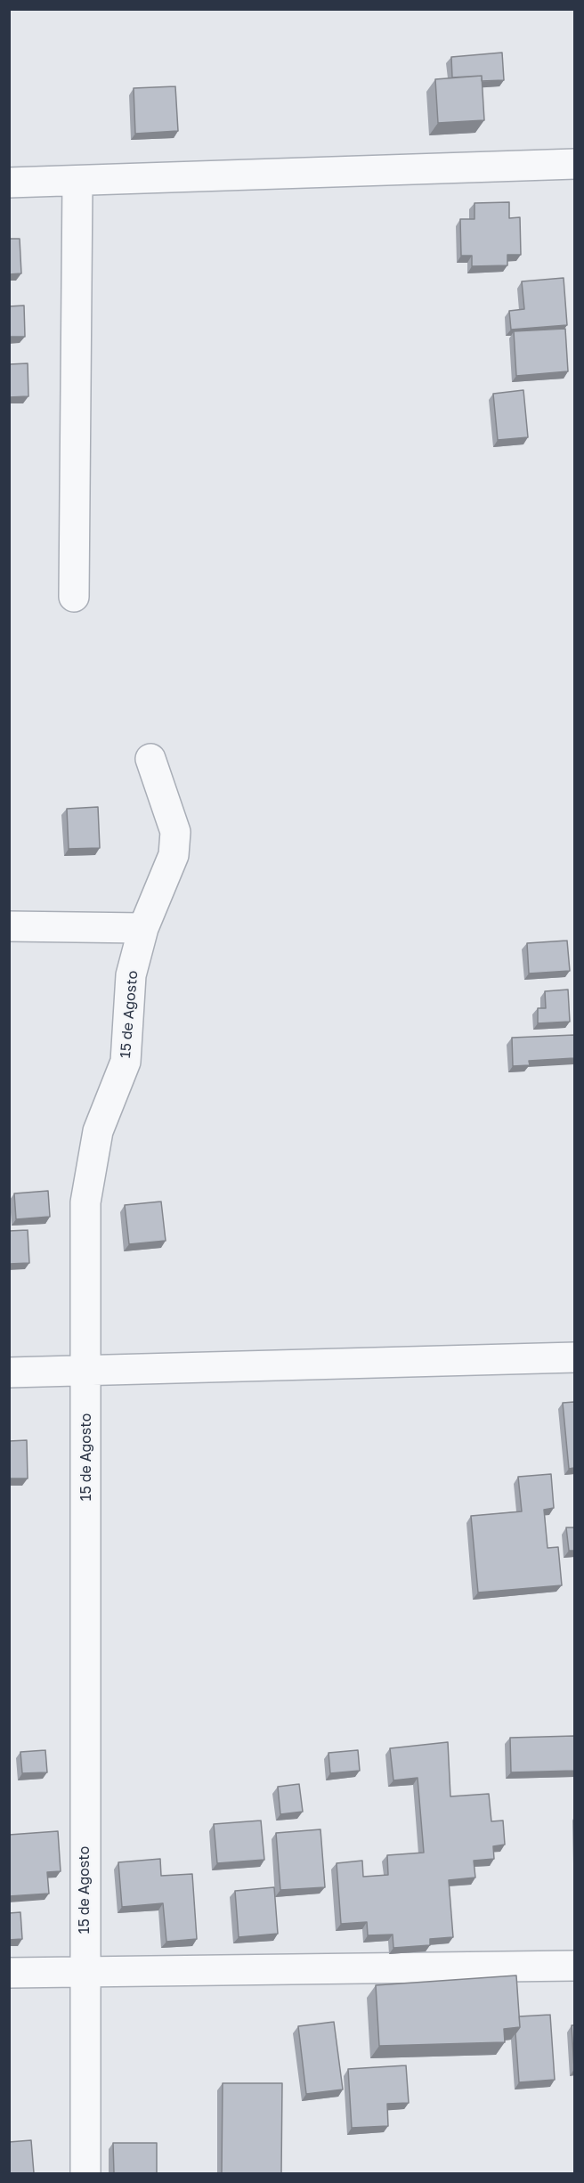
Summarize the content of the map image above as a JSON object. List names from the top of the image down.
{
  "streets": {
    "street": ["15 de Agosto"]
  }
}
